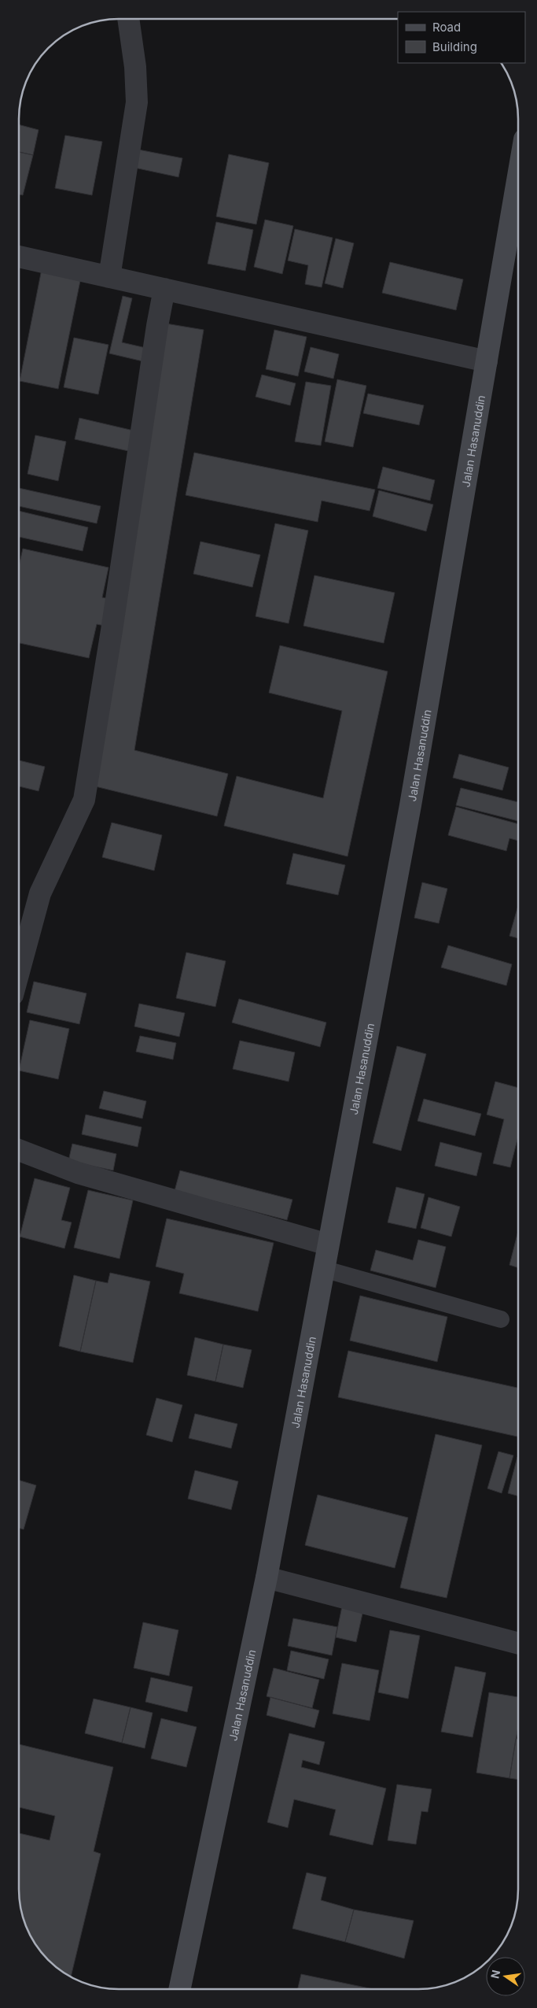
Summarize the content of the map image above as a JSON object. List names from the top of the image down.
{
  "streets": {
    "main road": ["Jalan Hasanuddin"]
  },
  "legend": ["Road", "Building"],
  "north": "left"
}
